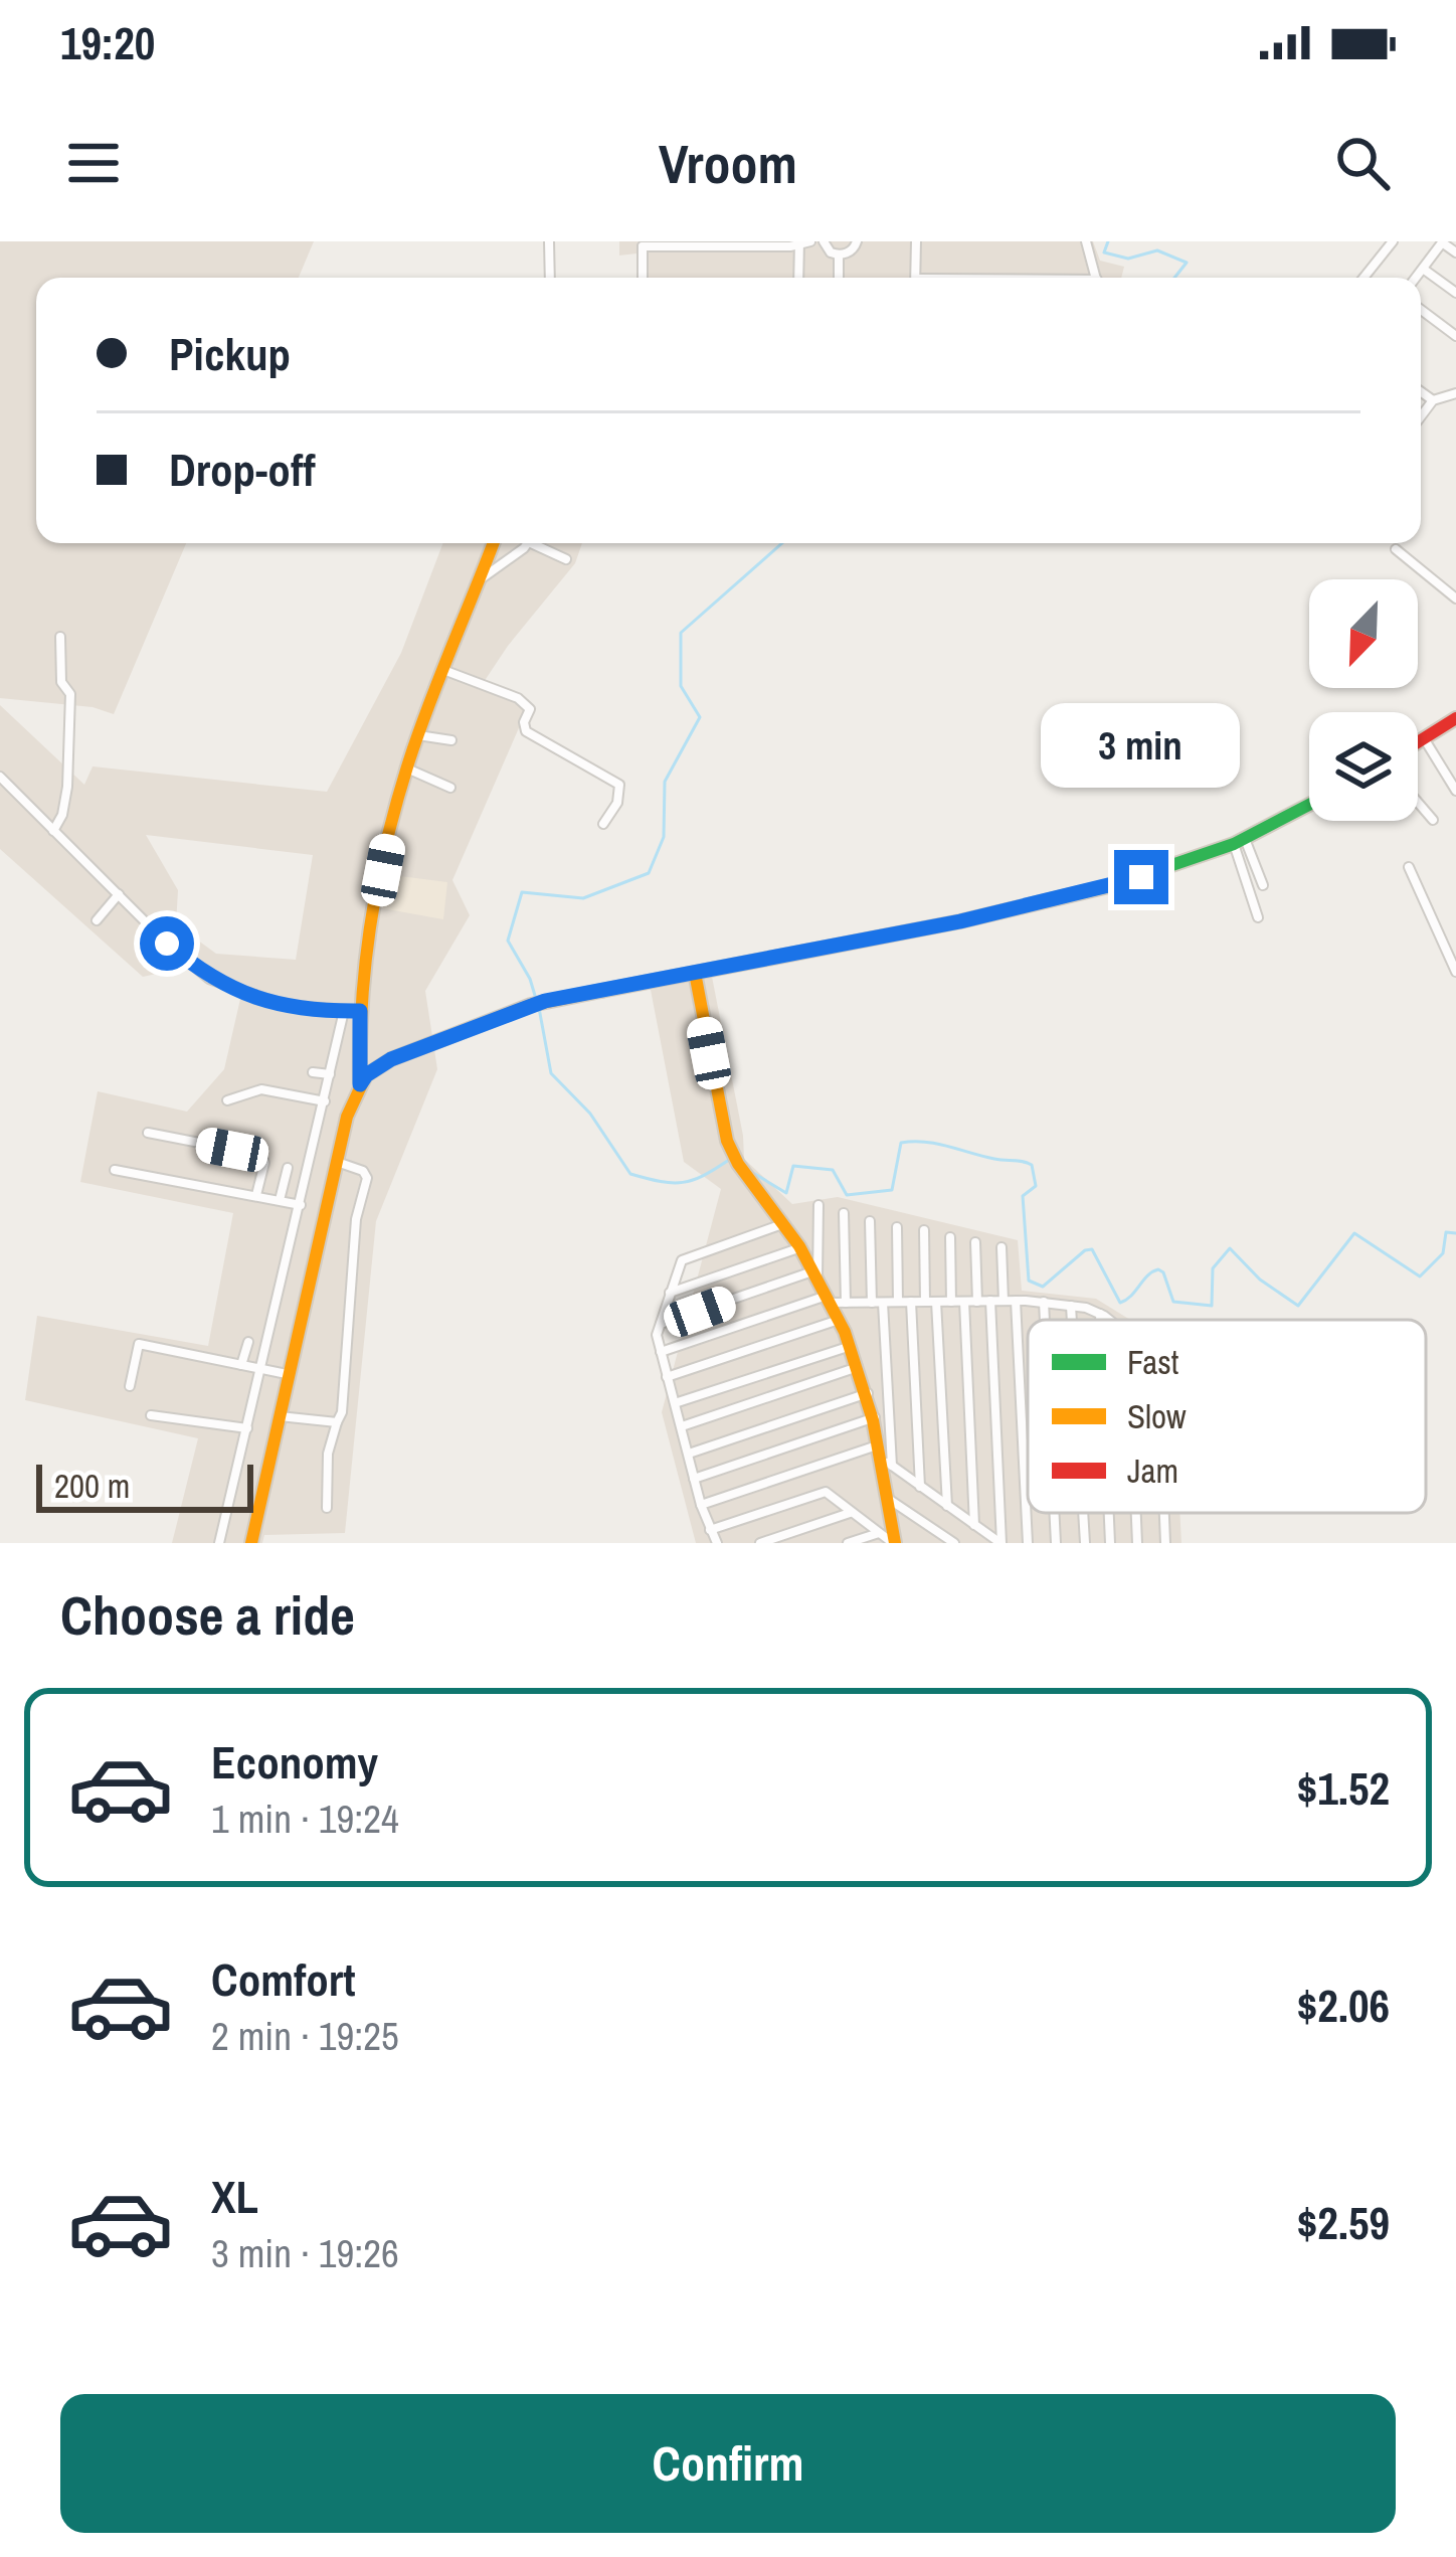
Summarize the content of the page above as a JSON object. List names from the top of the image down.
{
  "legend": ["Fast", "Slow", "Jam"],
  "scale_bar": "200 m",
  "north": "bottom left",
  "page": {
    "status": "19:20",
    "header": "Vroom",
    "banner": ["Pickup", "Drop-off"],
    "bubble": "3 min",
    "scale": "200 m",
    "heading": "Choose a ride",
    "list": [
      {
        "name": "Economy",
        "note": "1 min · 19:24",
        "value": "$1.52"
      },
      {
        "name": "Comfort",
        "note": "2 min · 19:25",
        "value": "$2.06"
      },
      {
        "name": "XL",
        "note": "3 min · 19:26",
        "value": "$2.59"
      }
    ],
    "buttons": "Confirm"
  }
}
